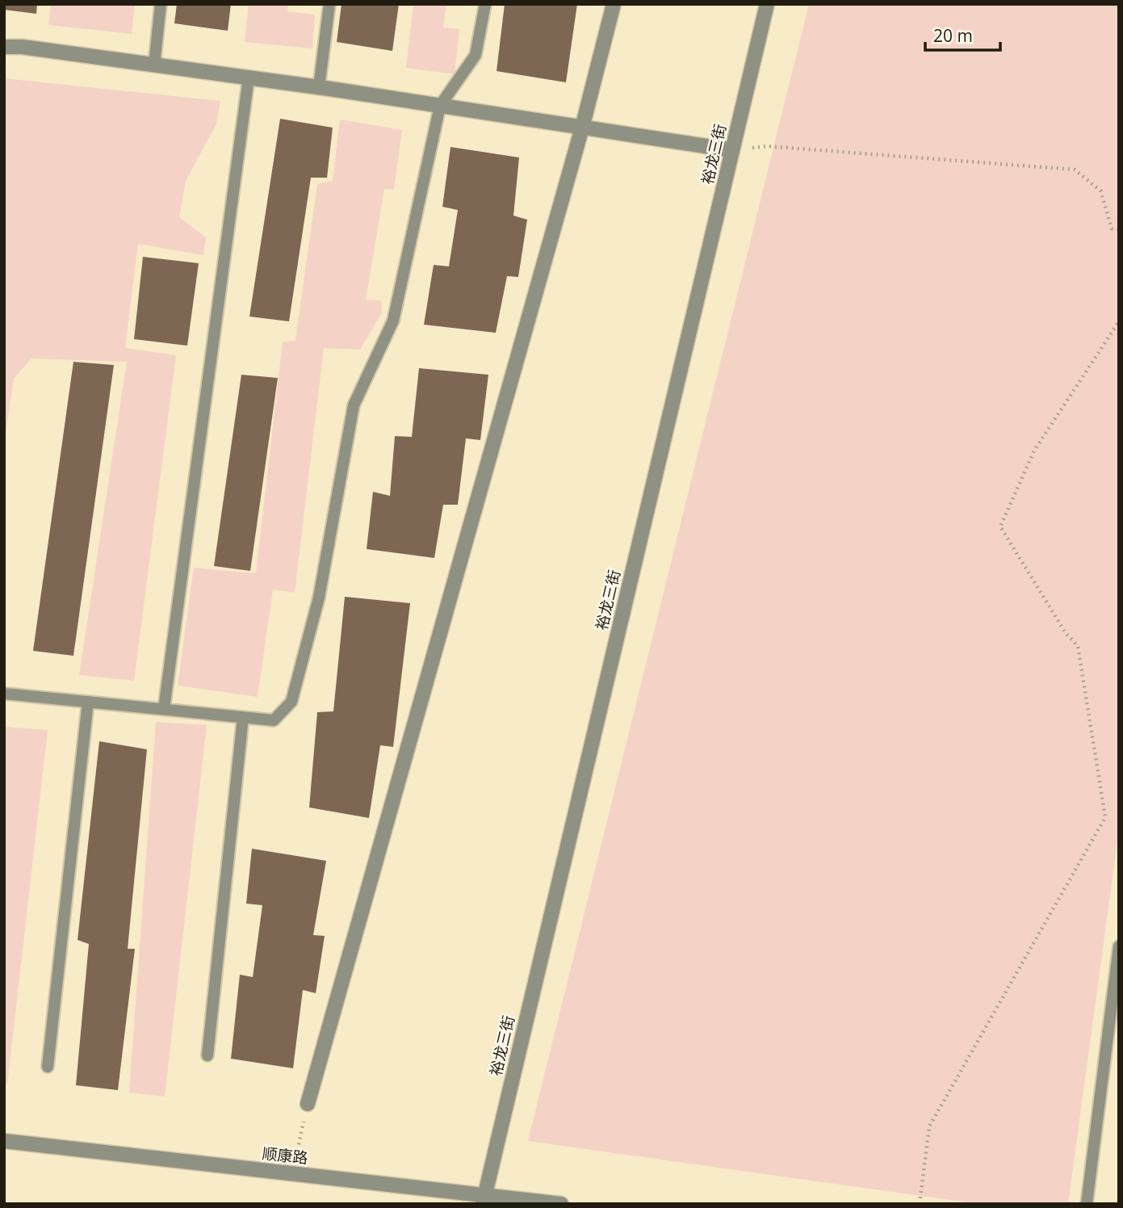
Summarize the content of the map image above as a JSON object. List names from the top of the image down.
{
  "streets": {
    "street": ["裕龙三街", "顺康路"]
  },
  "crossings": [
    ["裕龙三街", "顺康路"]
  ],
  "scale_bar": "20 m"
}
